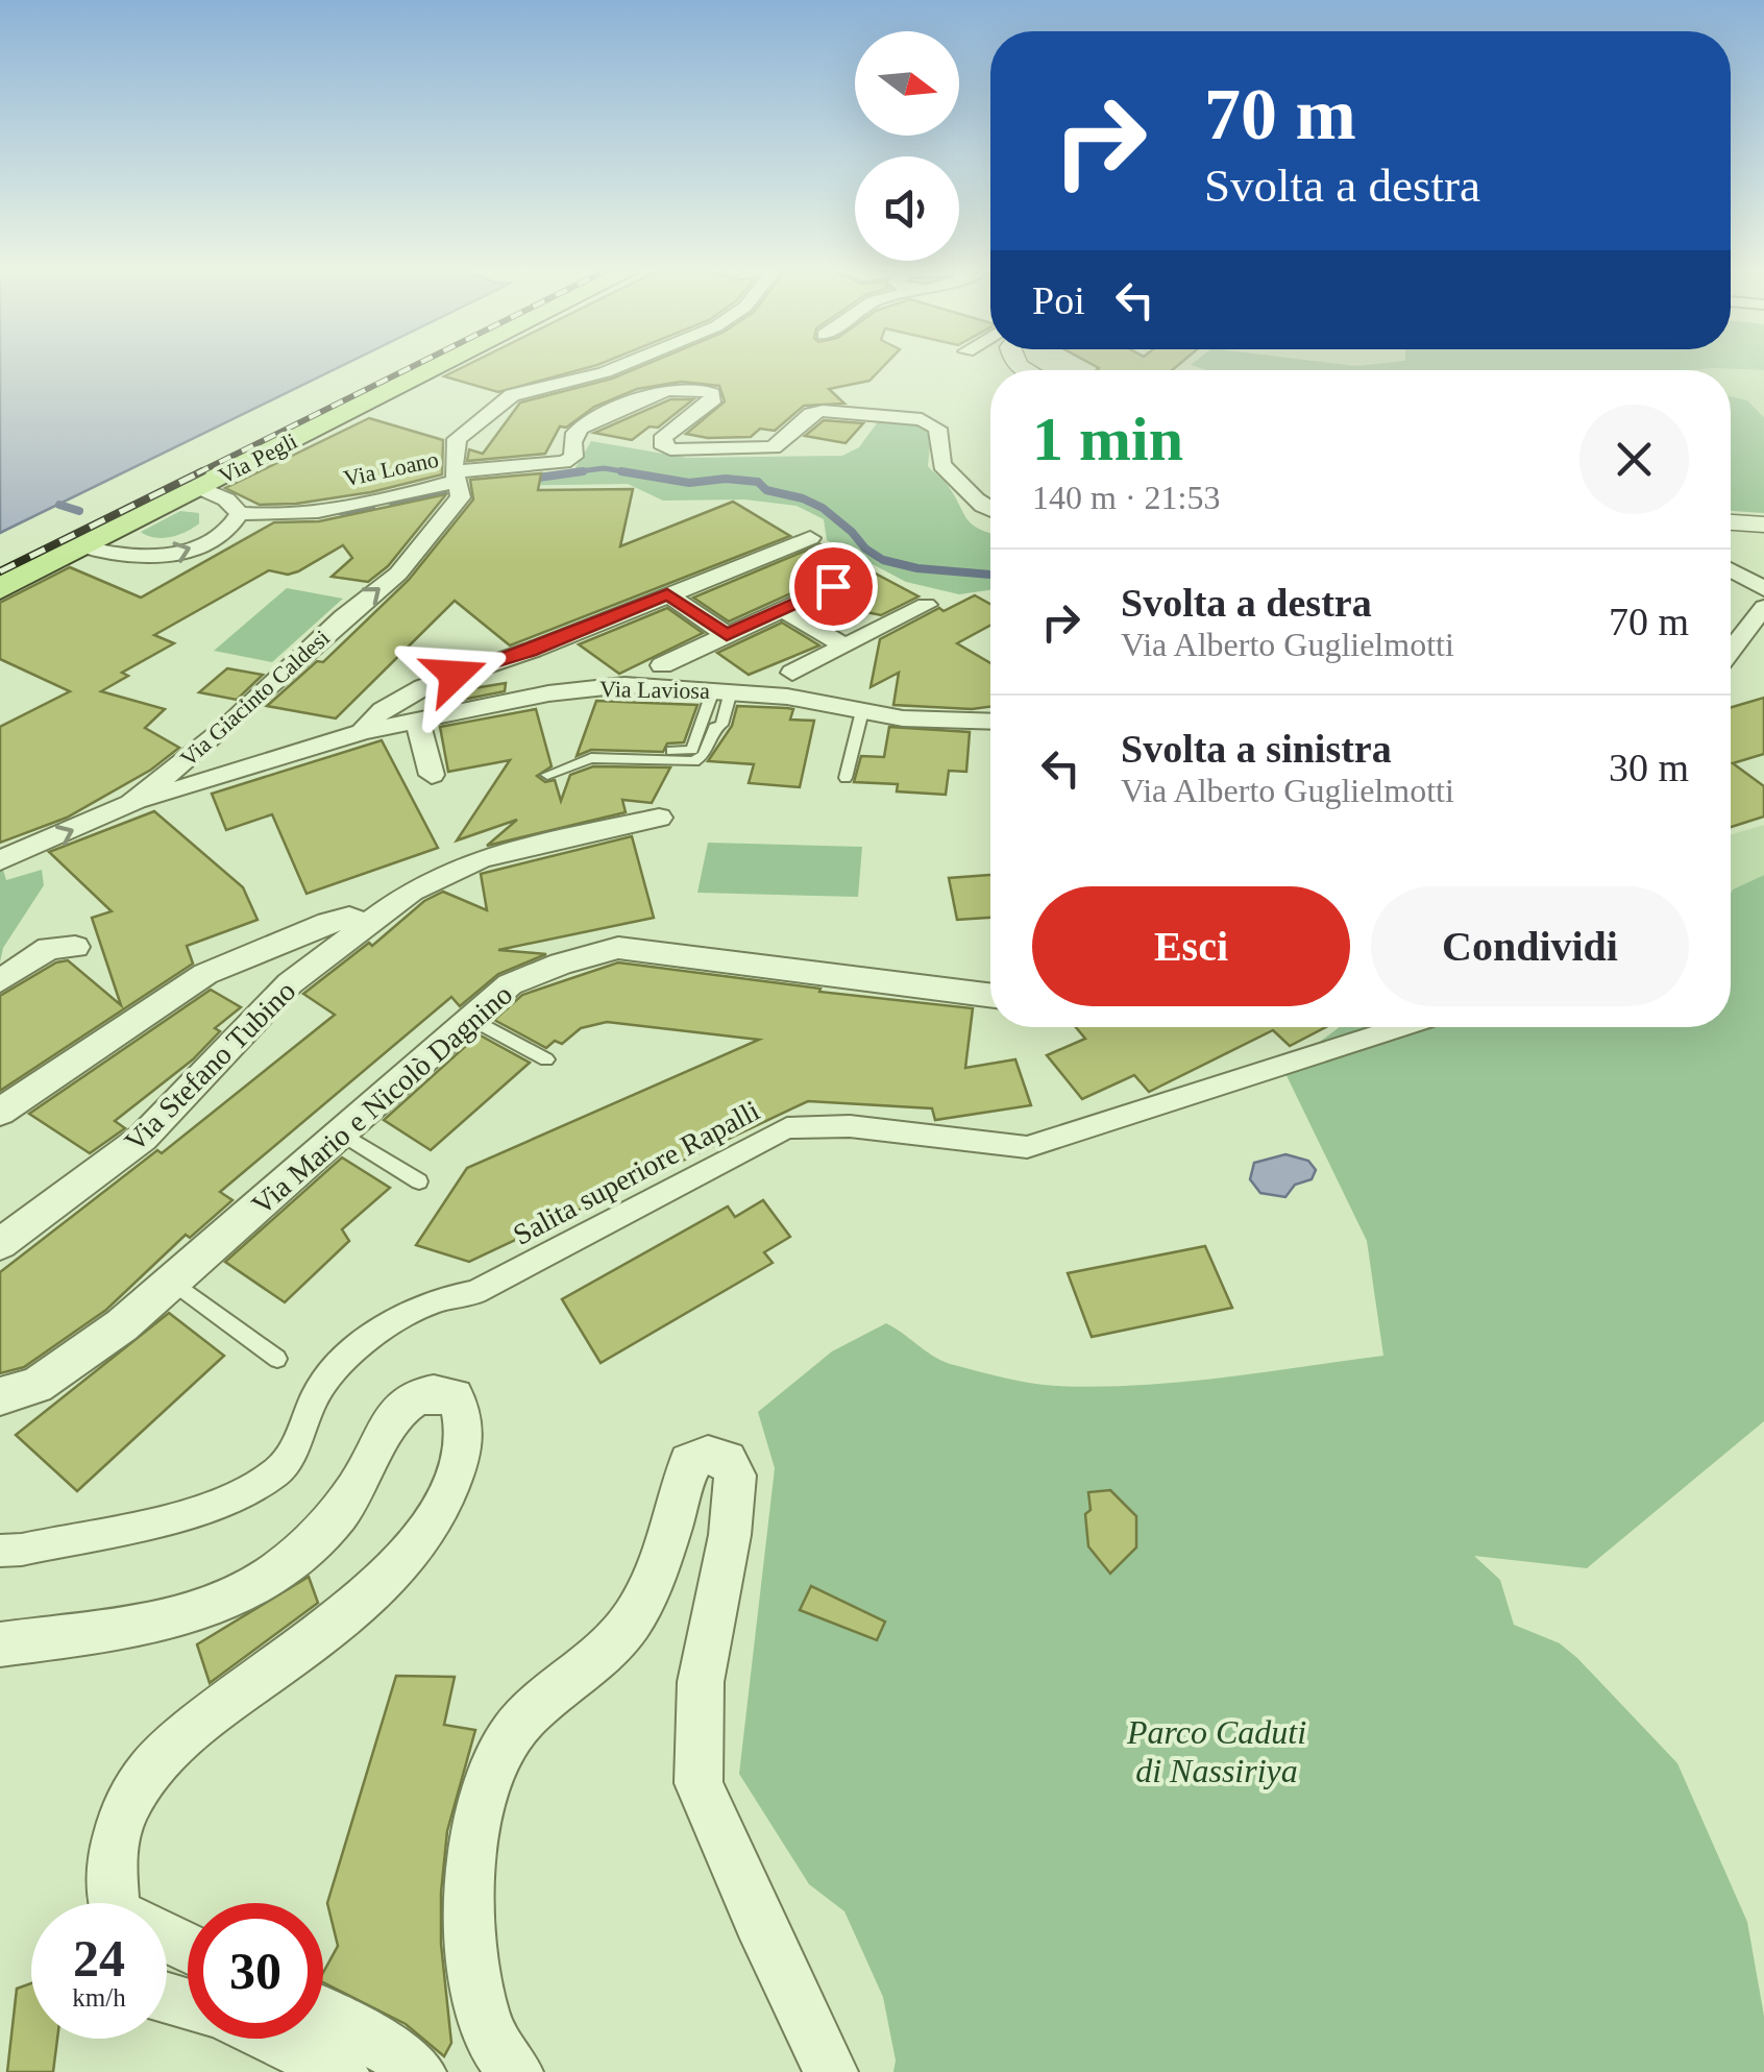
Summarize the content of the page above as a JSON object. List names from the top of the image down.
{
  "streets": {
    "main road": ["Via Pegli"],
    "street": [
      "Via Loano",
      "Via Laviosa",
      "Via Giacinto Caldesi",
      "Via Stefano Tubino",
      "Via Mario e Nicolò Dagnino",
      "Salita superiore Rapalli"
    ]
  },
  "crossings": [
    ["Via Loano", "Via Giacinto Caldesi"],
    ["Via Laviosa", "Via Giacinto Caldesi"]
  ],
  "parks": ["Parco Caduti di Nassiriya"],
  "north": "right",
  "page": {
    "turn": ["70 m", "Svolta a destra"],
    "then": "Poi",
    "heading": ["1 min", "140 m · 21:53"],
    "list": [
      {
        "name": "Svolta a destra",
        "note": "Via Alberto Guglielmotti",
        "value": "70 m"
      },
      {
        "name": "Svolta a sinistra",
        "note": "Via Alberto Guglielmotti",
        "value": "30 m"
      }
    ],
    "buttons": ["Esci", "Condividi"],
    "speed": "24 km/h",
    "limit": "30"
  }
}
